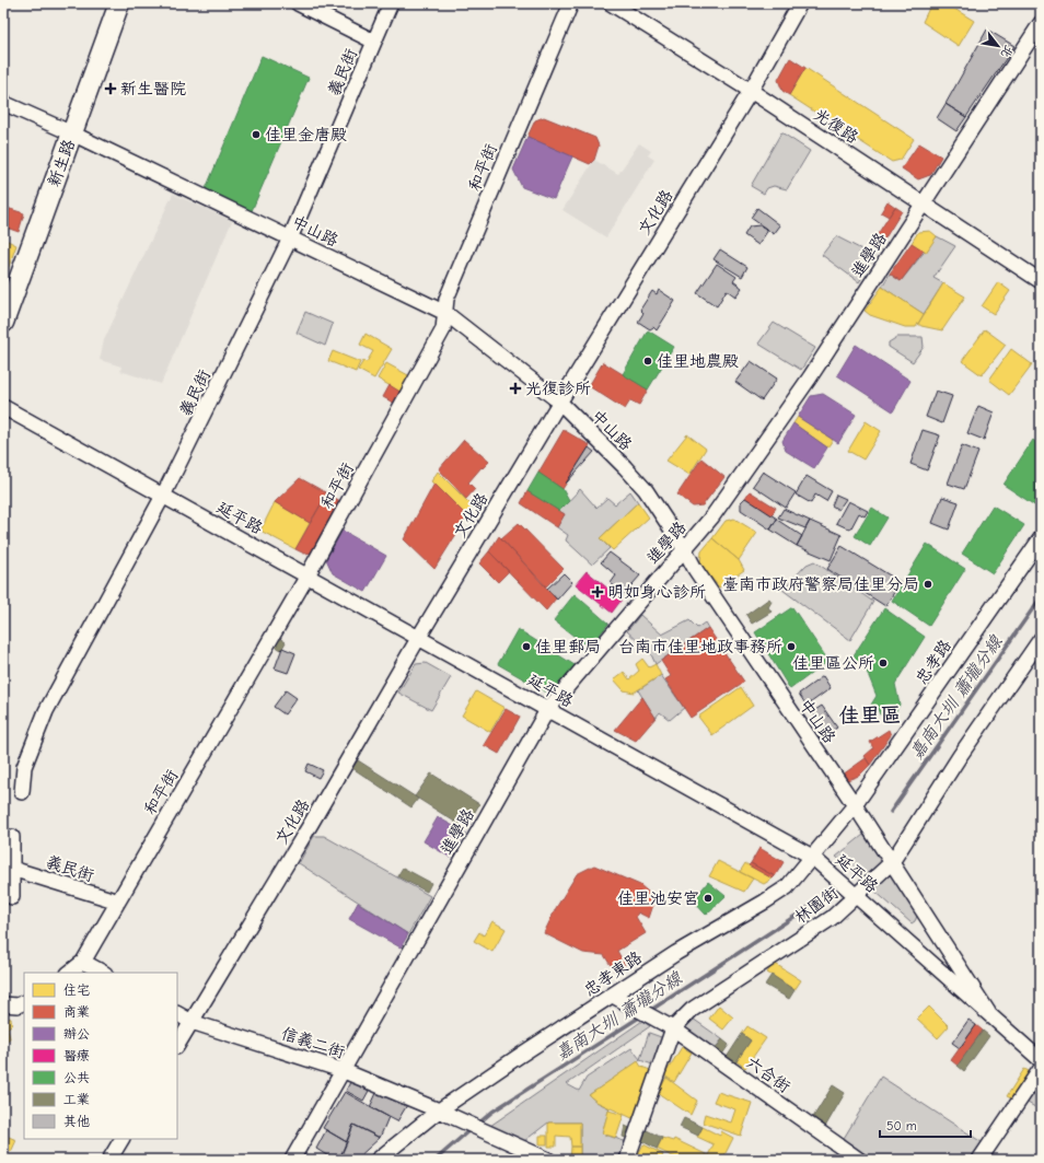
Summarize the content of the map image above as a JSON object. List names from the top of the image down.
{
  "streets": {
    "main road": ["新生路"],
    "street": [
      "義民街",
      "光復路",
      "和平街",
      "文化路",
      "中山路",
      "進學路",
      "延平路",
      "忠孝路",
      "林園街",
      "忠孝東路",
      "信義二街",
      "六合街"
    ]
  },
  "crossings": [
    ["義民街", "和平街"],
    ["義民街", "中山路"],
    ["義民街", "延平路"],
    ["光復路", "文化路"],
    ["光復路", "進學路"],
    ["新生路", "中山路"],
    ["和平街", "中山路"],
    ["和平街", "延平路"],
    ["文化路", "中山路"],
    ["文化路", "延平路"],
    ["文化路", "信義二街"],
    ["中山路", "進學路"],
    ["中山路", "延平路"],
    ["中山路", "忠孝路"],
    ["中山路", "林園街"],
    ["中山路", "忠孝東路"],
    ["進學路", "延平路"],
    ["進學路", "信義二街"],
    ["延平路", "林園街"],
    ["延平路", "忠孝東路"],
    ["忠孝路", "忠孝東路"],
    ["林園街", "六合街"],
    ["忠孝東路", "信義二街"],
    ["忠孝東路", "六合街"]
  ],
  "districts": ["佳里區"],
  "water": ["嘉南大圳 蕭壠分線"],
  "places": {
    "health": ["新生醫院", "光復診所", "明如身心診所"],
    "other": [
      "佳里金唐殿",
      "佳里地農殿",
      "臺南市政府警察局佳里分局",
      "佳里郵局",
      "台南市佳里地政事務所",
      "佳里區公所",
      "佳里池安宮"
    ]
  },
  "legend": [
    "住宅",
    "商業",
    "辦公",
    "醫療",
    "公共",
    "工業",
    "其他"
  ],
  "scale_bar": "50 m",
  "north": "bottom right"
}
